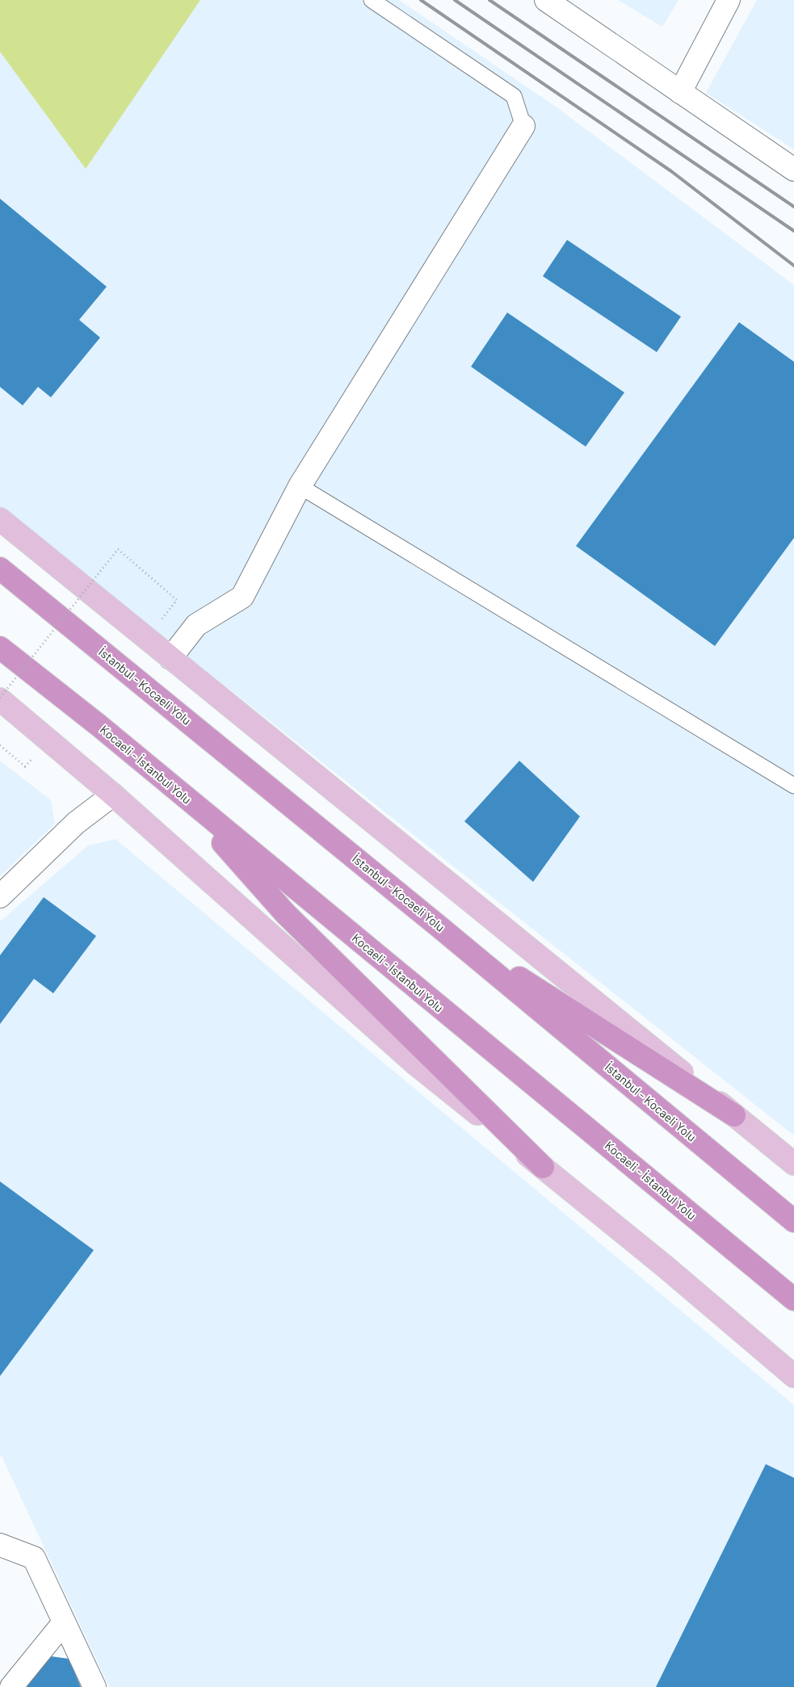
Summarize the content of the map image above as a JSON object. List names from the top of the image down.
{
  "streets": {
    "highway": ["İstanbul - Kocaeli Yolu", "Kocaeli - İstanbul Yolu"]
  }
}
